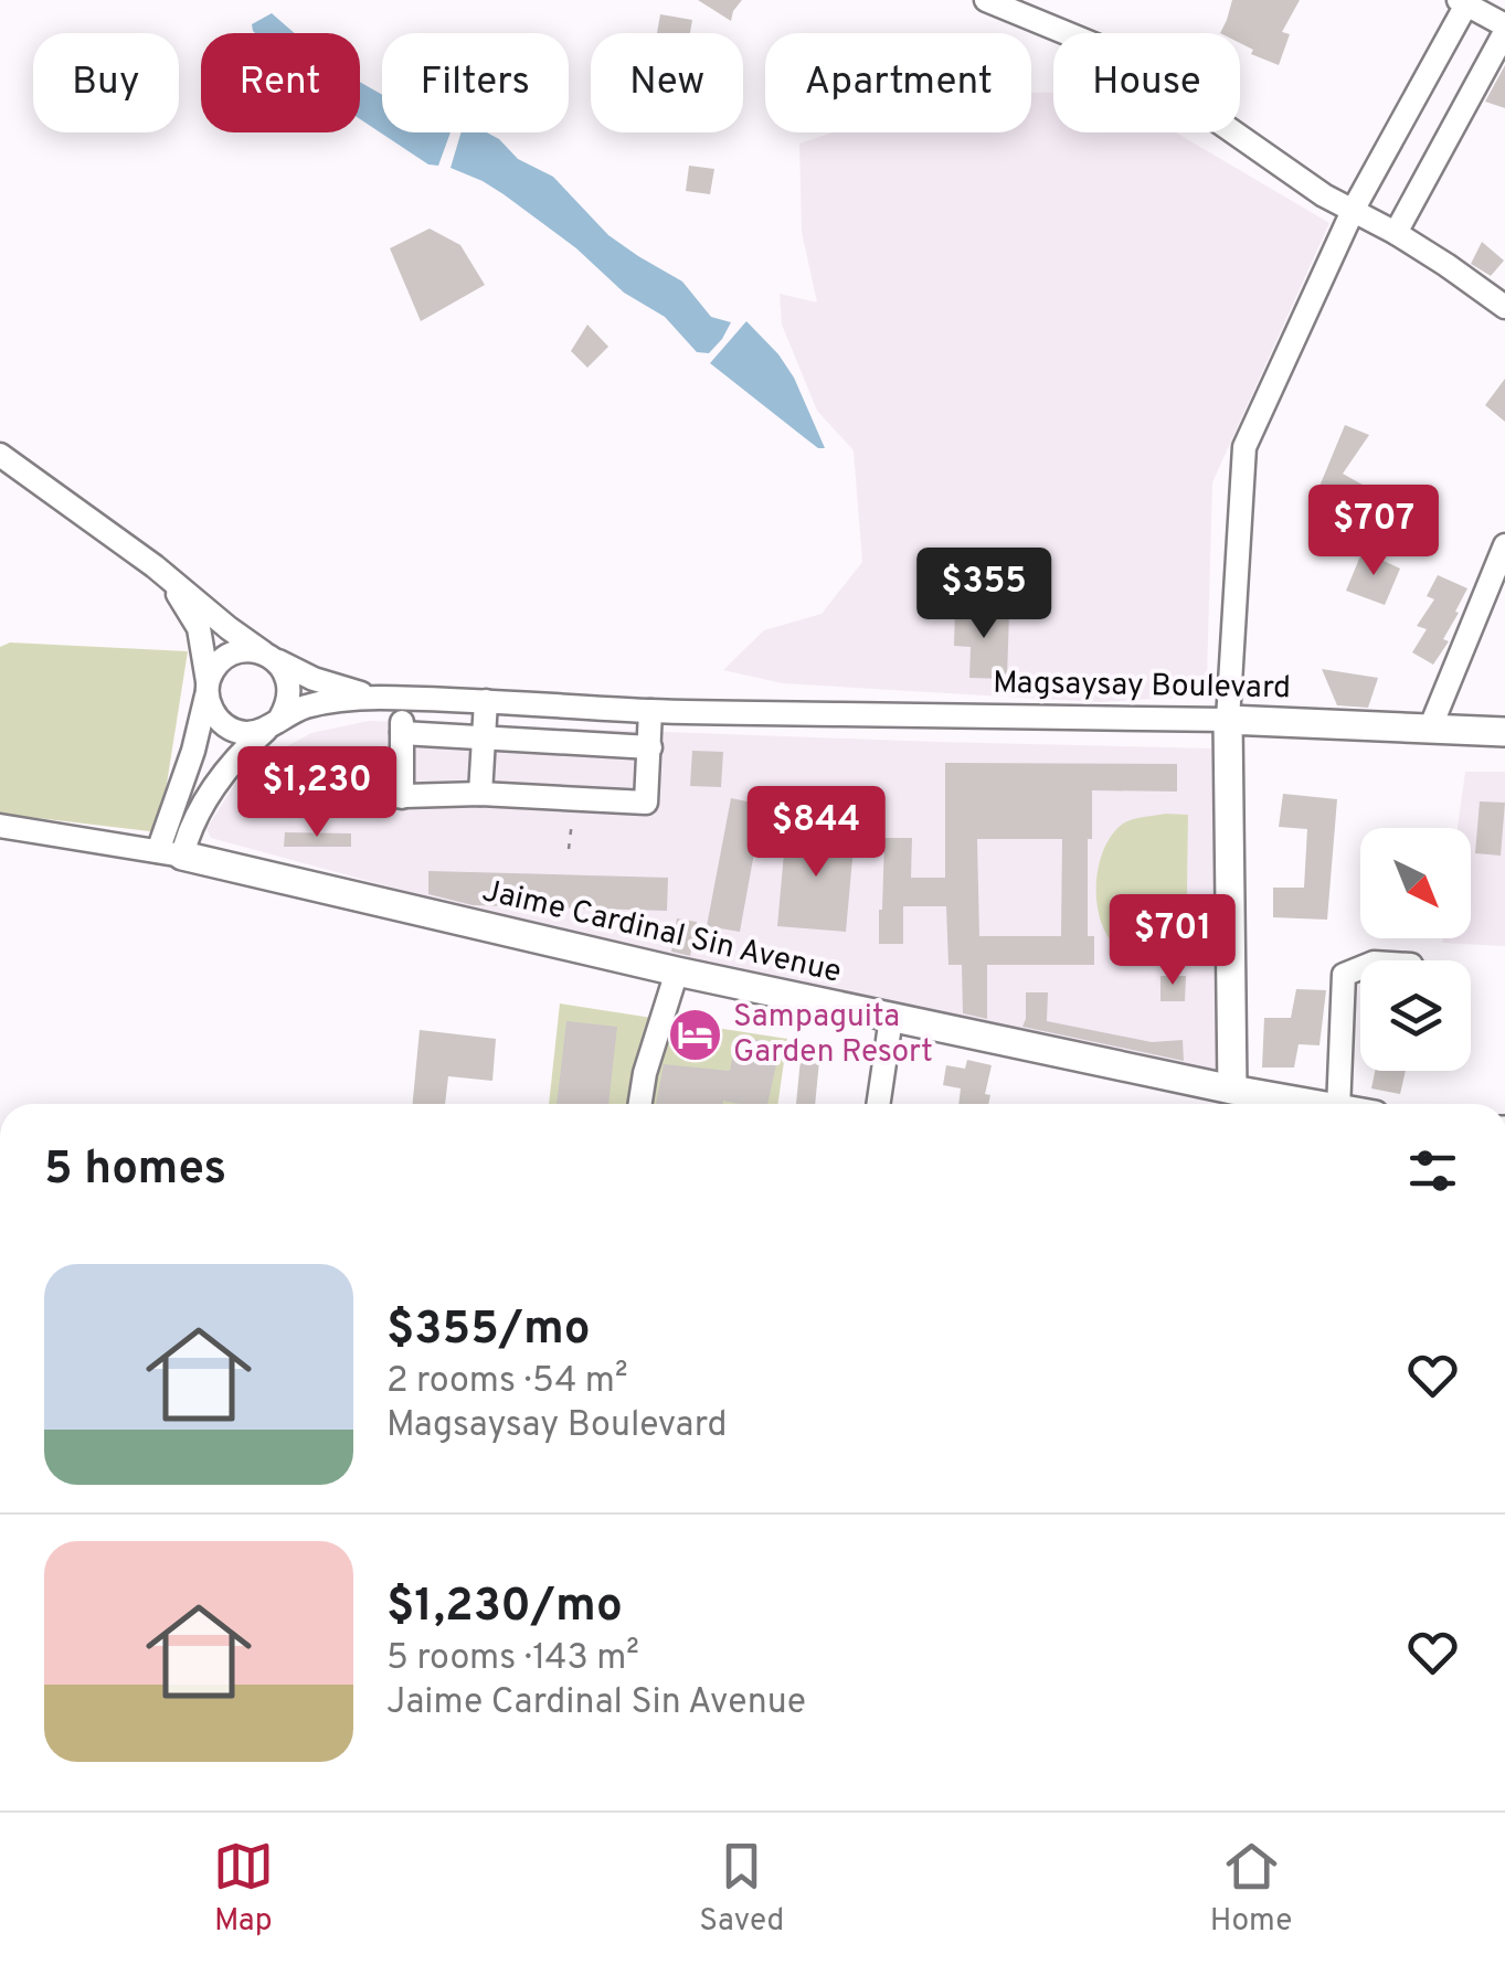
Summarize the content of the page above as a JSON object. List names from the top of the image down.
{
  "streets": {
    "main road": ["Magsaysay Boulevard", "Jaime Cardinal Sin Avenue"]
  },
  "crossings": [
    ["Magsaysay Boulevard", "Jaime Cardinal Sin Avenue"]
  ],
  "places": {
    "hotel": ["Sampaguita Garden Resort"]
  },
  "north": "bottom right",
  "page": {
    "chip": [
      "Buy",
      "Rent",
      "Filters",
      "New",
      "Apartment",
      "House"
    ],
    "price": [
      "$707",
      "$355",
      "$1,230",
      "$844",
      "$701"
    ],
    "heading": "5 homes",
    "list": [
      {
        "name": "$355/mo",
        "note": "2 rooms · 54 m² · Magsaysay Boulevard"
      },
      {
        "name": "$1,230/mo",
        "note": "5 rooms · 143 m² · Jaime Cardinal Sin Avenue"
      }
    ],
    "tabs": ["Map", "Saved", "Home"]
  }
}
